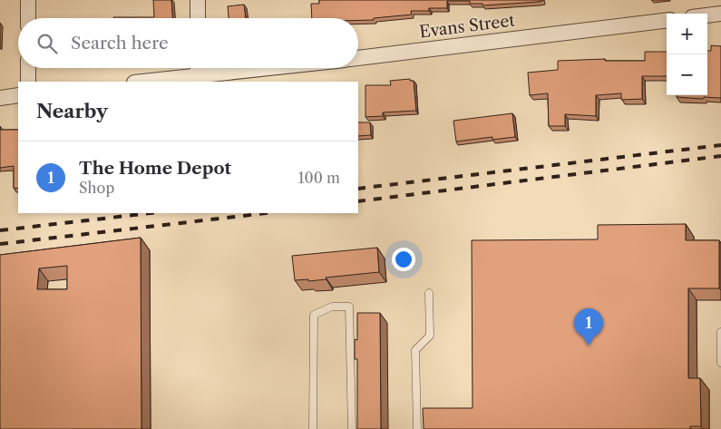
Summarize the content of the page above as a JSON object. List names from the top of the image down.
{
  "streets": {
    "street": ["Evans Street"]
  },
  "page": {
    "map_buttons": ["+", "−"],
    "search": "Search here",
    "heading": "Nearby",
    "list": [
      {
        "mark": "1",
        "name": "The Home Depot",
        "note": "Shop",
        "value": "100 m"
      }
    ],
    "pins": "1"
  }
}
